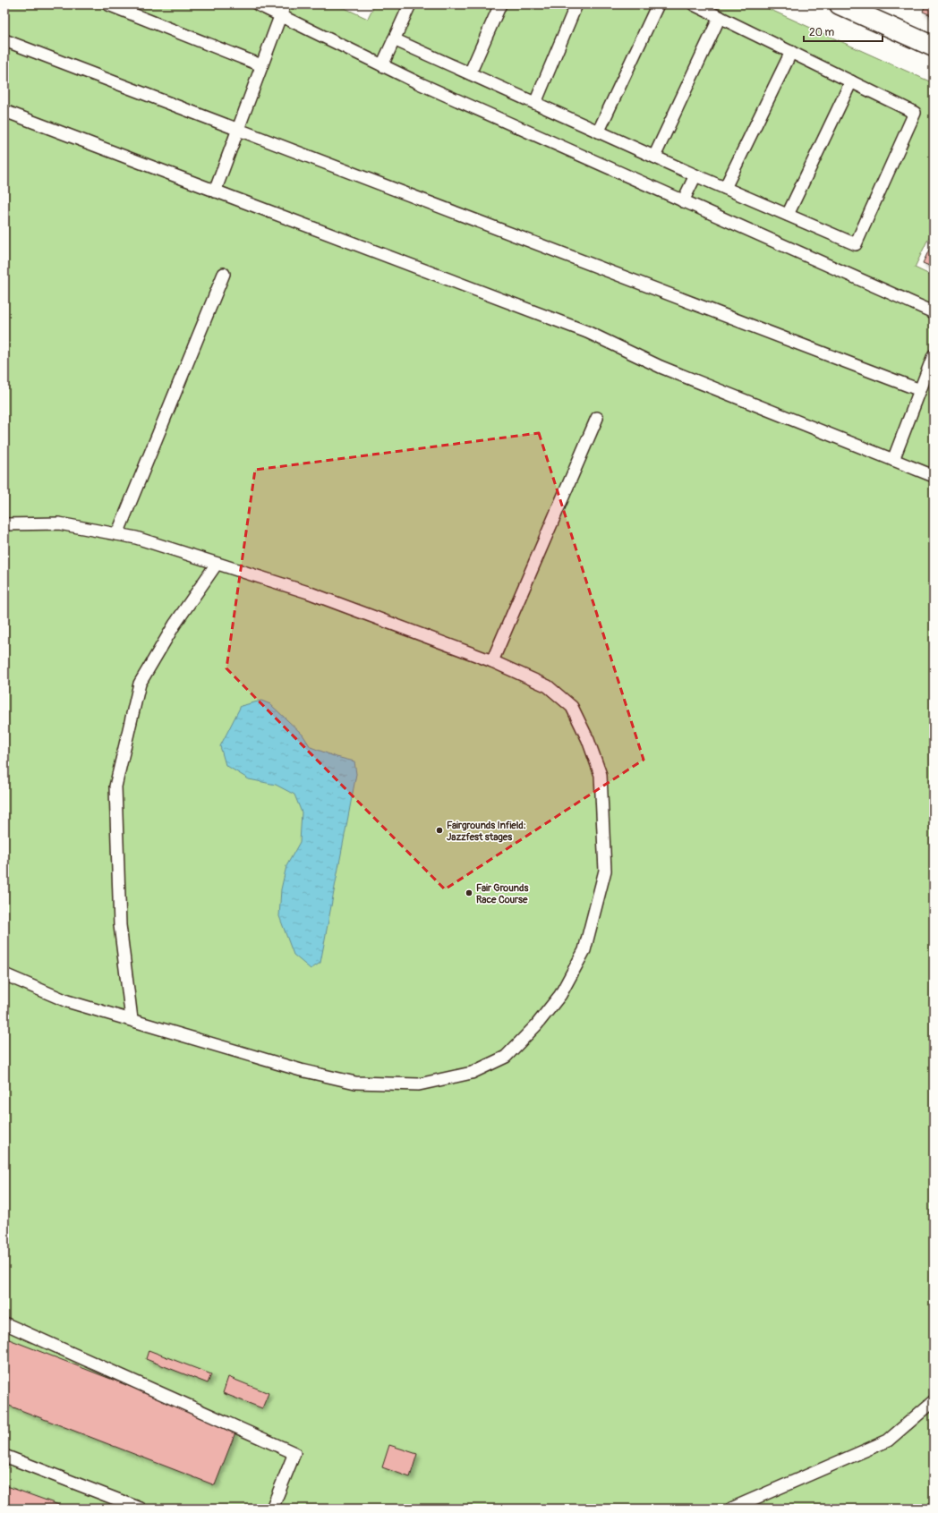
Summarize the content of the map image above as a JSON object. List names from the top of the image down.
{
  "places": ["Fairgrounds Infield: Jazzfest stages", "Fair Grounds Race Course"],
  "scale_bar": "20 m"
}
